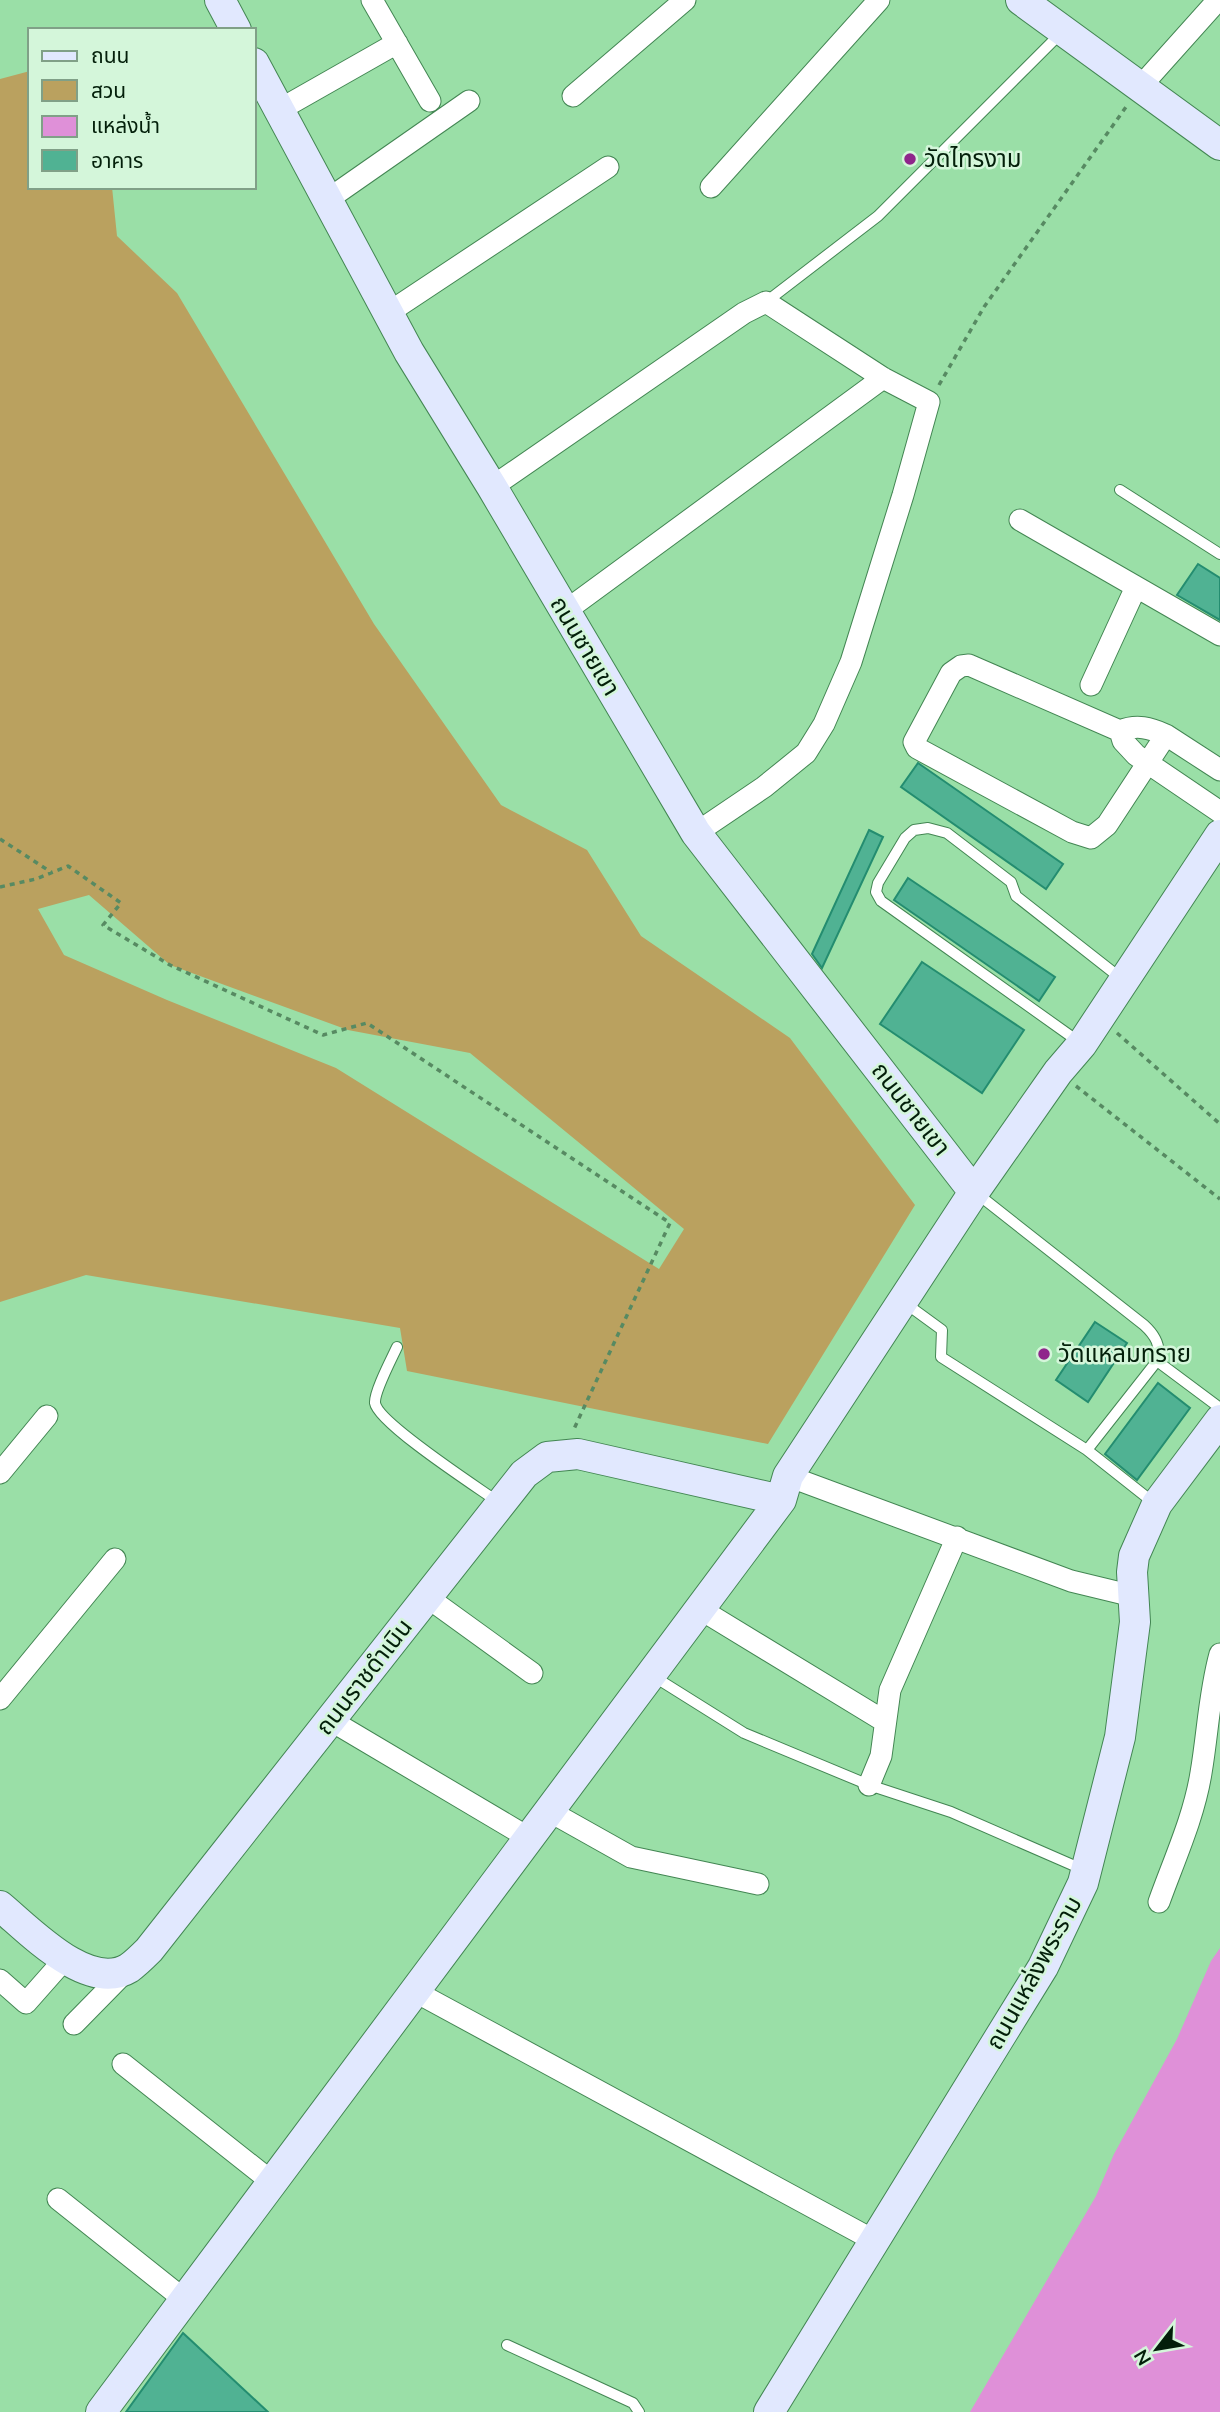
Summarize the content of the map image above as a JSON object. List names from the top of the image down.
{
  "streets": {
    "street": ["ถนนชายเขา", "ถนนราชดำเนิน", "ถนนแหล่งพระราม"]
  },
  "places": ["วัดไทรงาม", "วัดแหลมทราย"],
  "legend": [
    "ถนน",
    "สวน",
    "แหล่งน้ำ",
    "อาคาร"
  ],
  "north": "bottom left"
}
